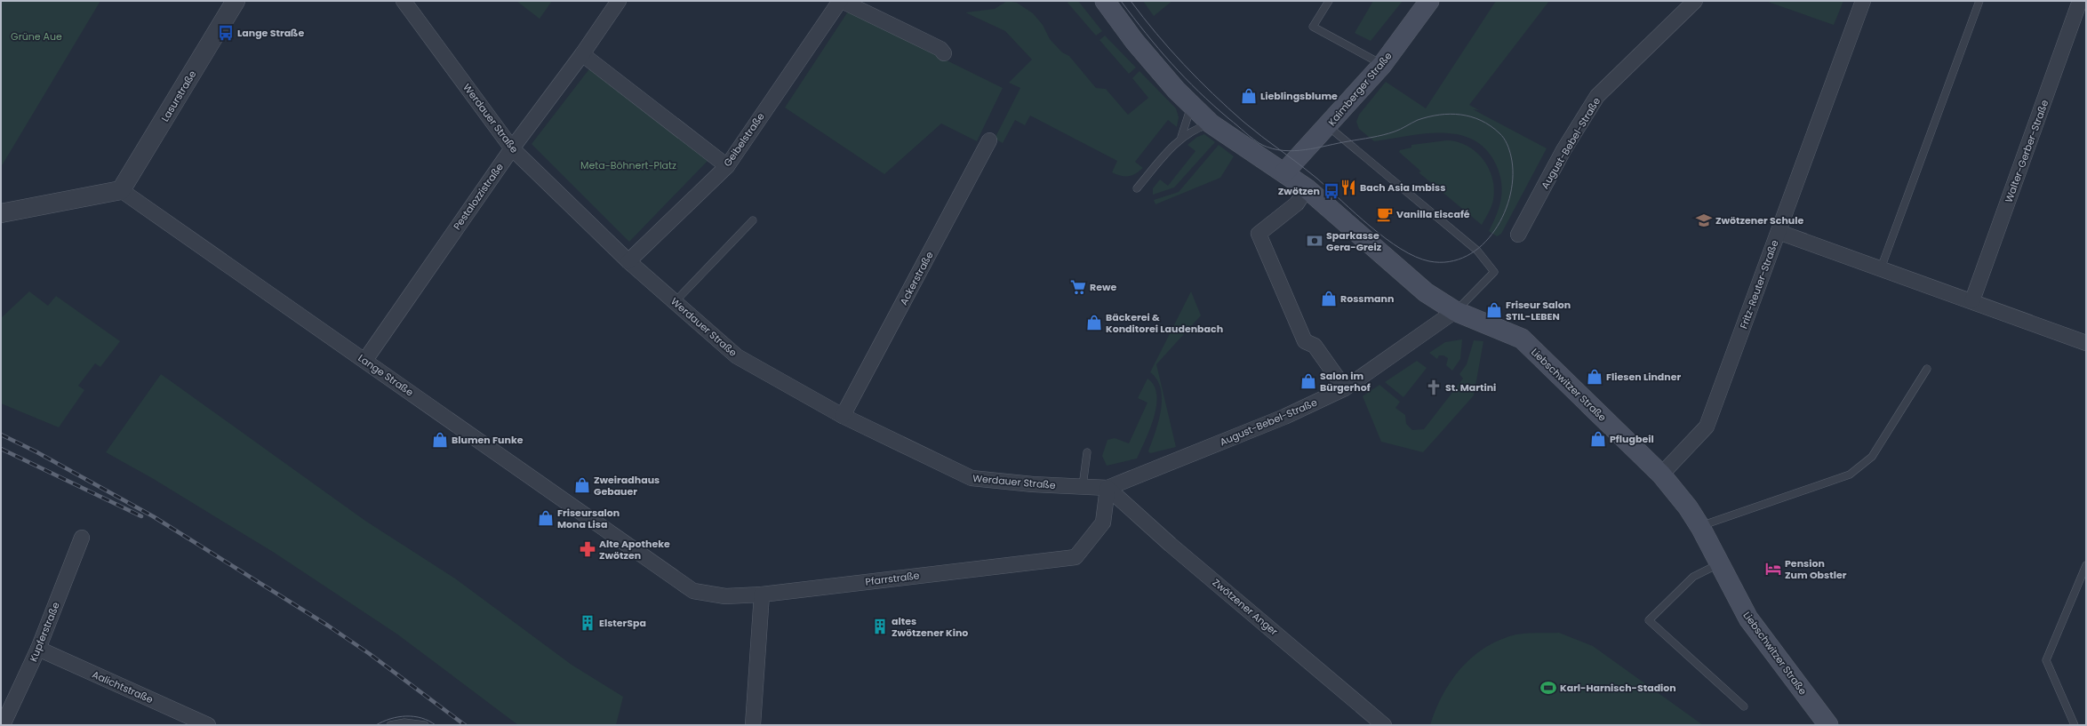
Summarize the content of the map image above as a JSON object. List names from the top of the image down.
{
  "streets": {
    "main road": ["Kaimberger Straße", "Liebschwitzer Straße"],
    "street": [
      "Lasurstraße",
      "Werdauer Straße",
      "Geibelstraße",
      "August-Bebel-Straße",
      "Walter-Gerber-Straße",
      "Pestalozzistraße",
      "Ackerstraße",
      "Fritz-Reuter-Straße",
      "Lange Straße",
      "Pfarrstraße",
      "Zwötzener Anger",
      "Kupferstraße",
      "Aalichtstraße"
    ]
  },
  "crossings": [
    ["Kaimberger Straße", "August-Bebel-Straße"],
    ["Kaimberger Straße", "Liebschwitzer Straße"],
    ["Lasurstraße", "Lange Straße"],
    ["Werdauer Straße", "Geibelstraße"],
    ["Werdauer Straße", "August-Bebel-Straße"],
    ["Werdauer Straße", "Pestalozzistraße"],
    ["Werdauer Straße", "Ackerstraße"],
    ["Werdauer Straße", "Pfarrstraße"],
    ["Werdauer Straße", "Zwötzener Anger"],
    ["August-Bebel-Straße", "Liebschwitzer Straße"],
    ["August-Bebel-Straße", "Pfarrstraße"],
    ["August-Bebel-Straße", "Zwötzener Anger"],
    ["Pestalozzistraße", "Lange Straße"],
    ["Fritz-Reuter-Straße", "Liebschwitzer Straße"],
    ["Lange Straße", "Pfarrstraße"],
    ["Pfarrstraße", "Zwötzener Anger"],
    ["Kupferstraße", "Aalichtstraße"]
  ],
  "parks": ["Grüne Aue", "Meta-Böhnert-Platz"],
  "places": {
    "bus stop": ["Lange Straße", "Zwötzen"],
    "shop": [
      "Lieblingsblume",
      "Rossmann",
      "Friseur Salon STIL-LEBEN",
      "Bäckerei & Konditorei Laudenbach",
      "Fliesen Lindner",
      "Salon im Bürgerhof",
      "Pflugbeil",
      "Blumen Funke",
      "Zweiradhaus Gebauer",
      "Friseursalon Mona Lisa"
    ],
    "restaurant": ["Bach Asia Imbiss"],
    "cafe": ["Vanilla Eiscafé"],
    "school or university": ["Zwötzener Schule"],
    "bank": ["Sparkasse Gera-Greiz"],
    "supermarket": ["Rewe"],
    "church": ["St. Martini"],
    "pharmacy": ["Alte Apotheke Zwötzen"],
    "hotel": ["Pension Zum Obstler"],
    "building": ["ElsterSpa", "altes Zwötzener Kino"],
    "sports": ["Karl-Harnisch-Stadion"]
  }
}
